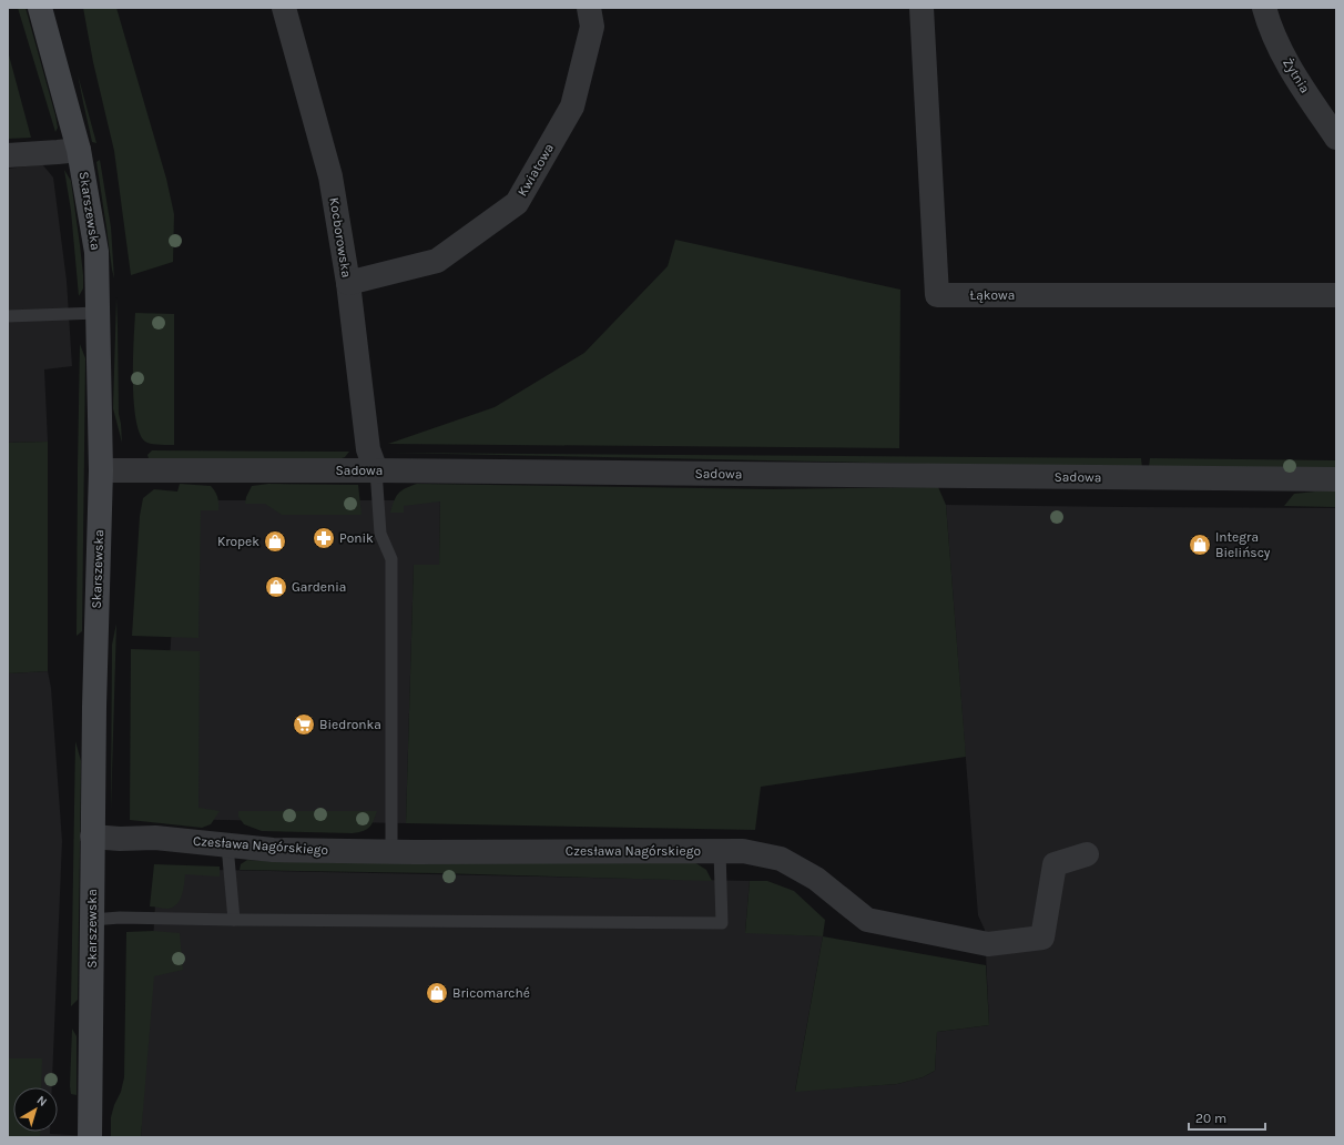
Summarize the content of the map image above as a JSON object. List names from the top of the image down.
{
  "streets": {
    "main road": ["Skarszewska"],
    "street": [
      "Żytnia",
      "Kwiatowa",
      "Kocborowska",
      "Łąkowa",
      "Sadowa",
      "Czesława Nagórskiego"
    ]
  },
  "crossings": [
    ["Kwiatowa", "Kocborowska"],
    ["Skarszewska", "Sadowa"],
    ["Skarszewska", "Czesława Nagórskiego"],
    ["Kocborowska", "Sadowa"]
  ],
  "places": {
    "pharmacy": ["Ponik"],
    "shop": [
      "Kropek",
      "Integra Bielińscy",
      "Gardenia",
      "Bricomarché"
    ],
    "supermarket": ["Biedronka"]
  },
  "scale_bar": "20 m",
  "north": "top right"
}
